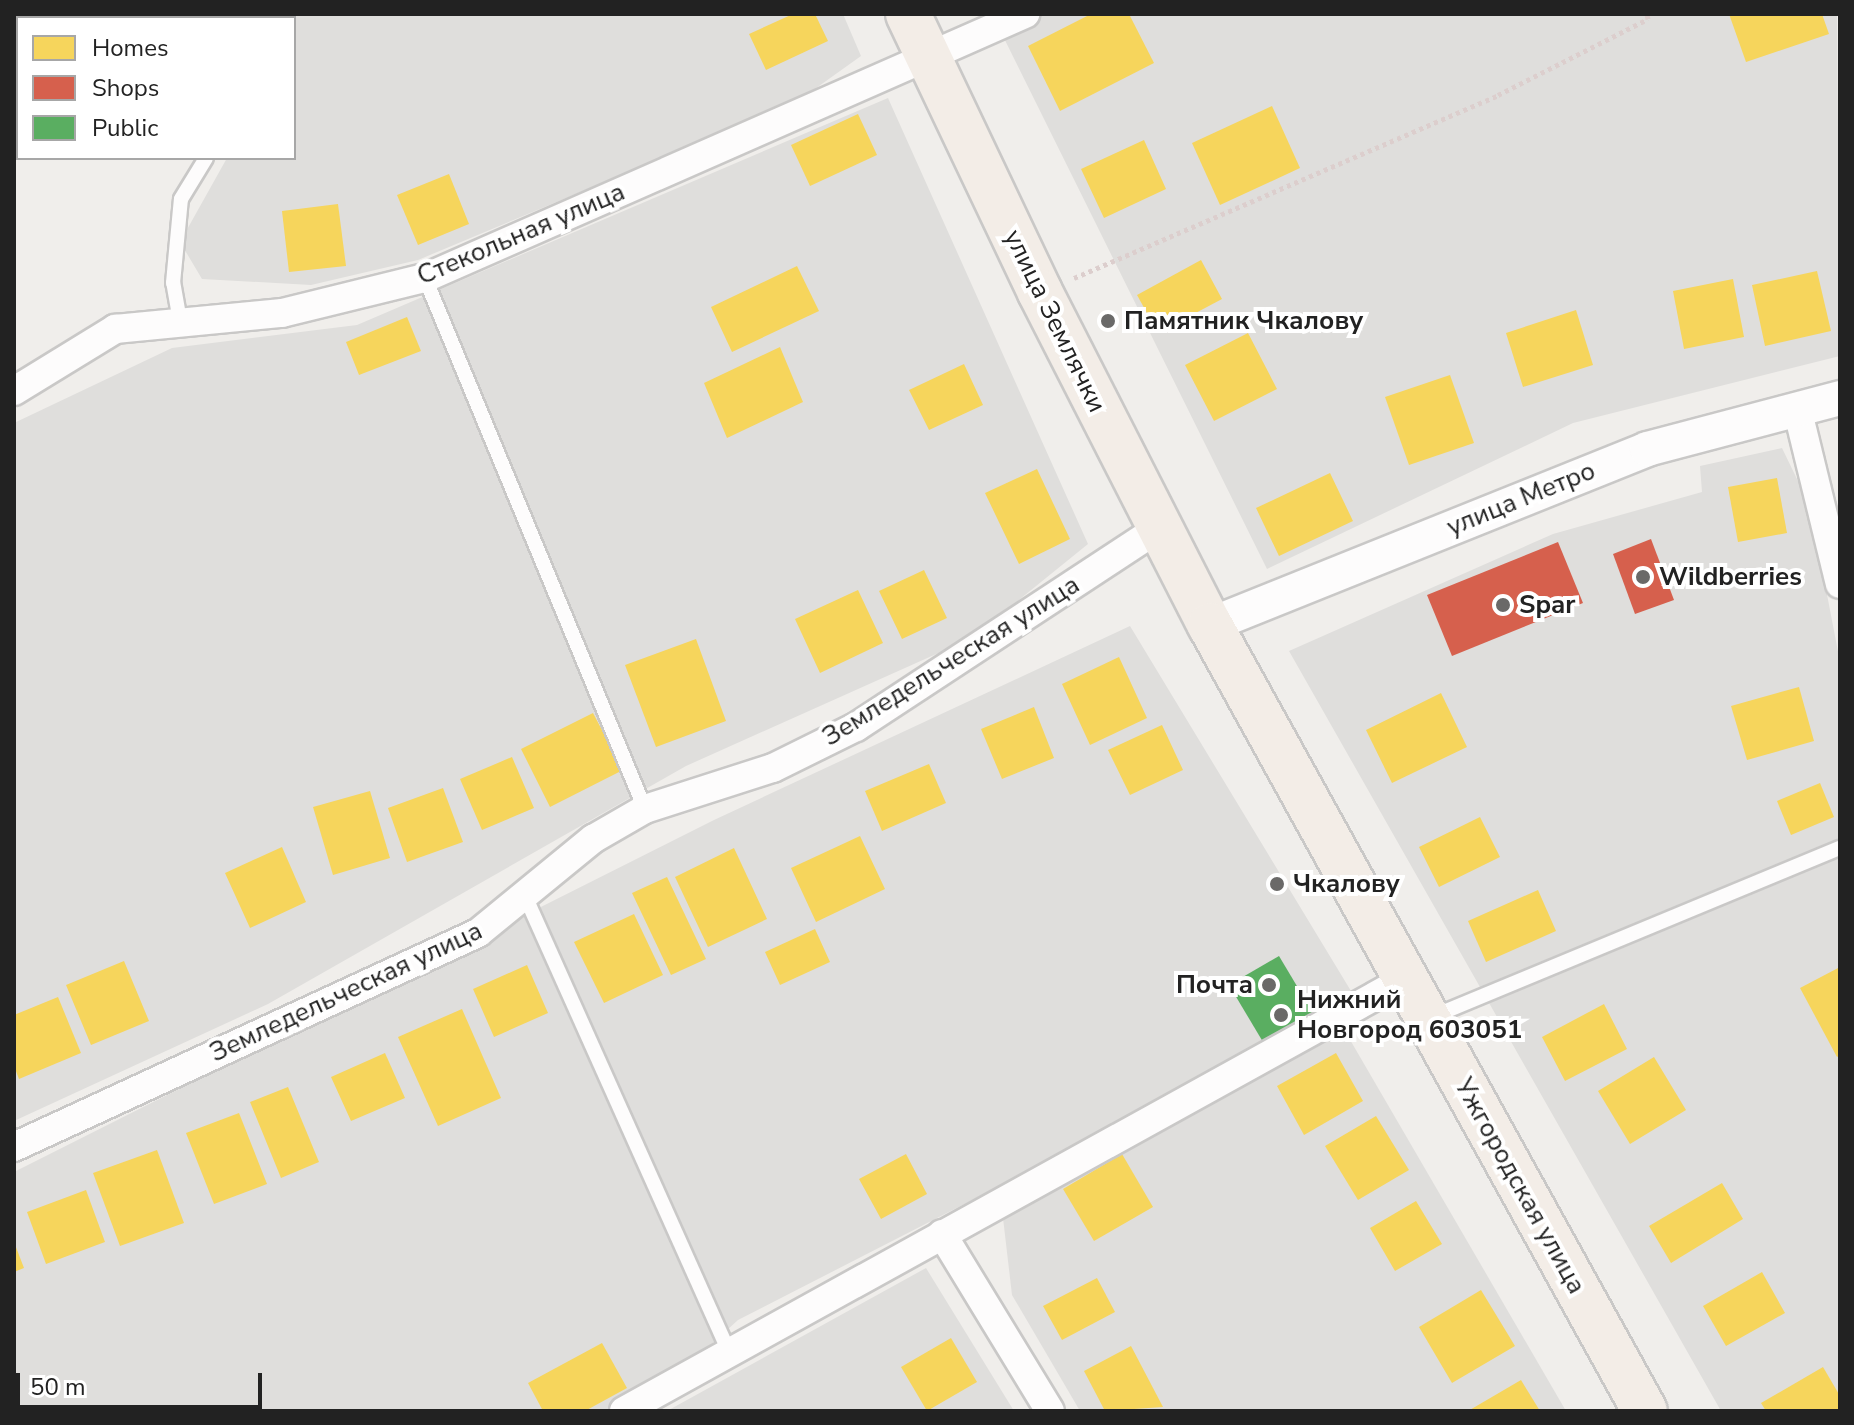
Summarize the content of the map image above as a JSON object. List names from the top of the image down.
{
  "streets": {
    "main road": ["улица Землячки", "Ужгородская улица"],
    "street": ["Стекольная улица", "улица Метро", "Земледельческая улица"]
  },
  "crossings": [
    ["Стекольная улица", "улица Землячки"],
    ["улица Землячки", "улица Метро"],
    ["улица Землячки", "Земледельческая улица"],
    ["улица Землячки", "Ужгородская улица"],
    ["улица Метро", "Ужгородская улица"]
  ],
  "places": [
    "Памятник Чкалову",
    "Wildberries",
    "Spar",
    "Чкалову",
    "Почта",
    "Нижний Новгород 603051"
  ],
  "legend": ["Homes", "Shops", "Public"],
  "scale_bar": "50 m"
}
